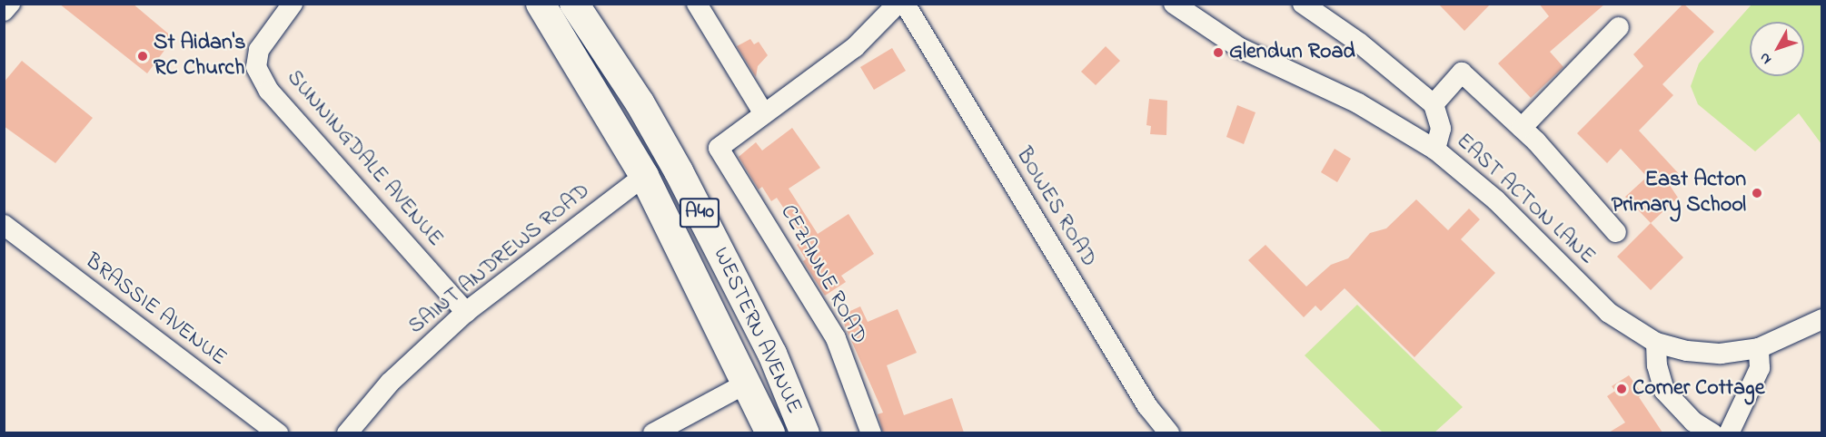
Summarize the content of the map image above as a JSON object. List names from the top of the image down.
{
  "streets": {
    "highway": ["A40", "WESTERN AVENUE"],
    "street": [
      "SUNNINGDALE AVENUE",
      "EAST ACTON LANE",
      "BOWES ROAD",
      "SAINT ANDREWS ROAD",
      "CEZANNE ROAD",
      "BRASSIE AVENUE"
    ]
  },
  "crossings": [
    ["SUNNINGDALE AVENUE", "SAINT ANDREWS ROAD"],
    ["SAINT ANDREWS ROAD", "WESTERN AVENUE"]
  ],
  "places": [
    "Glendun Road",
    "St Aidan's RC Church",
    "East Acton Primary School",
    "Corner Cottage"
  ],
  "north": "bottom left"
}
